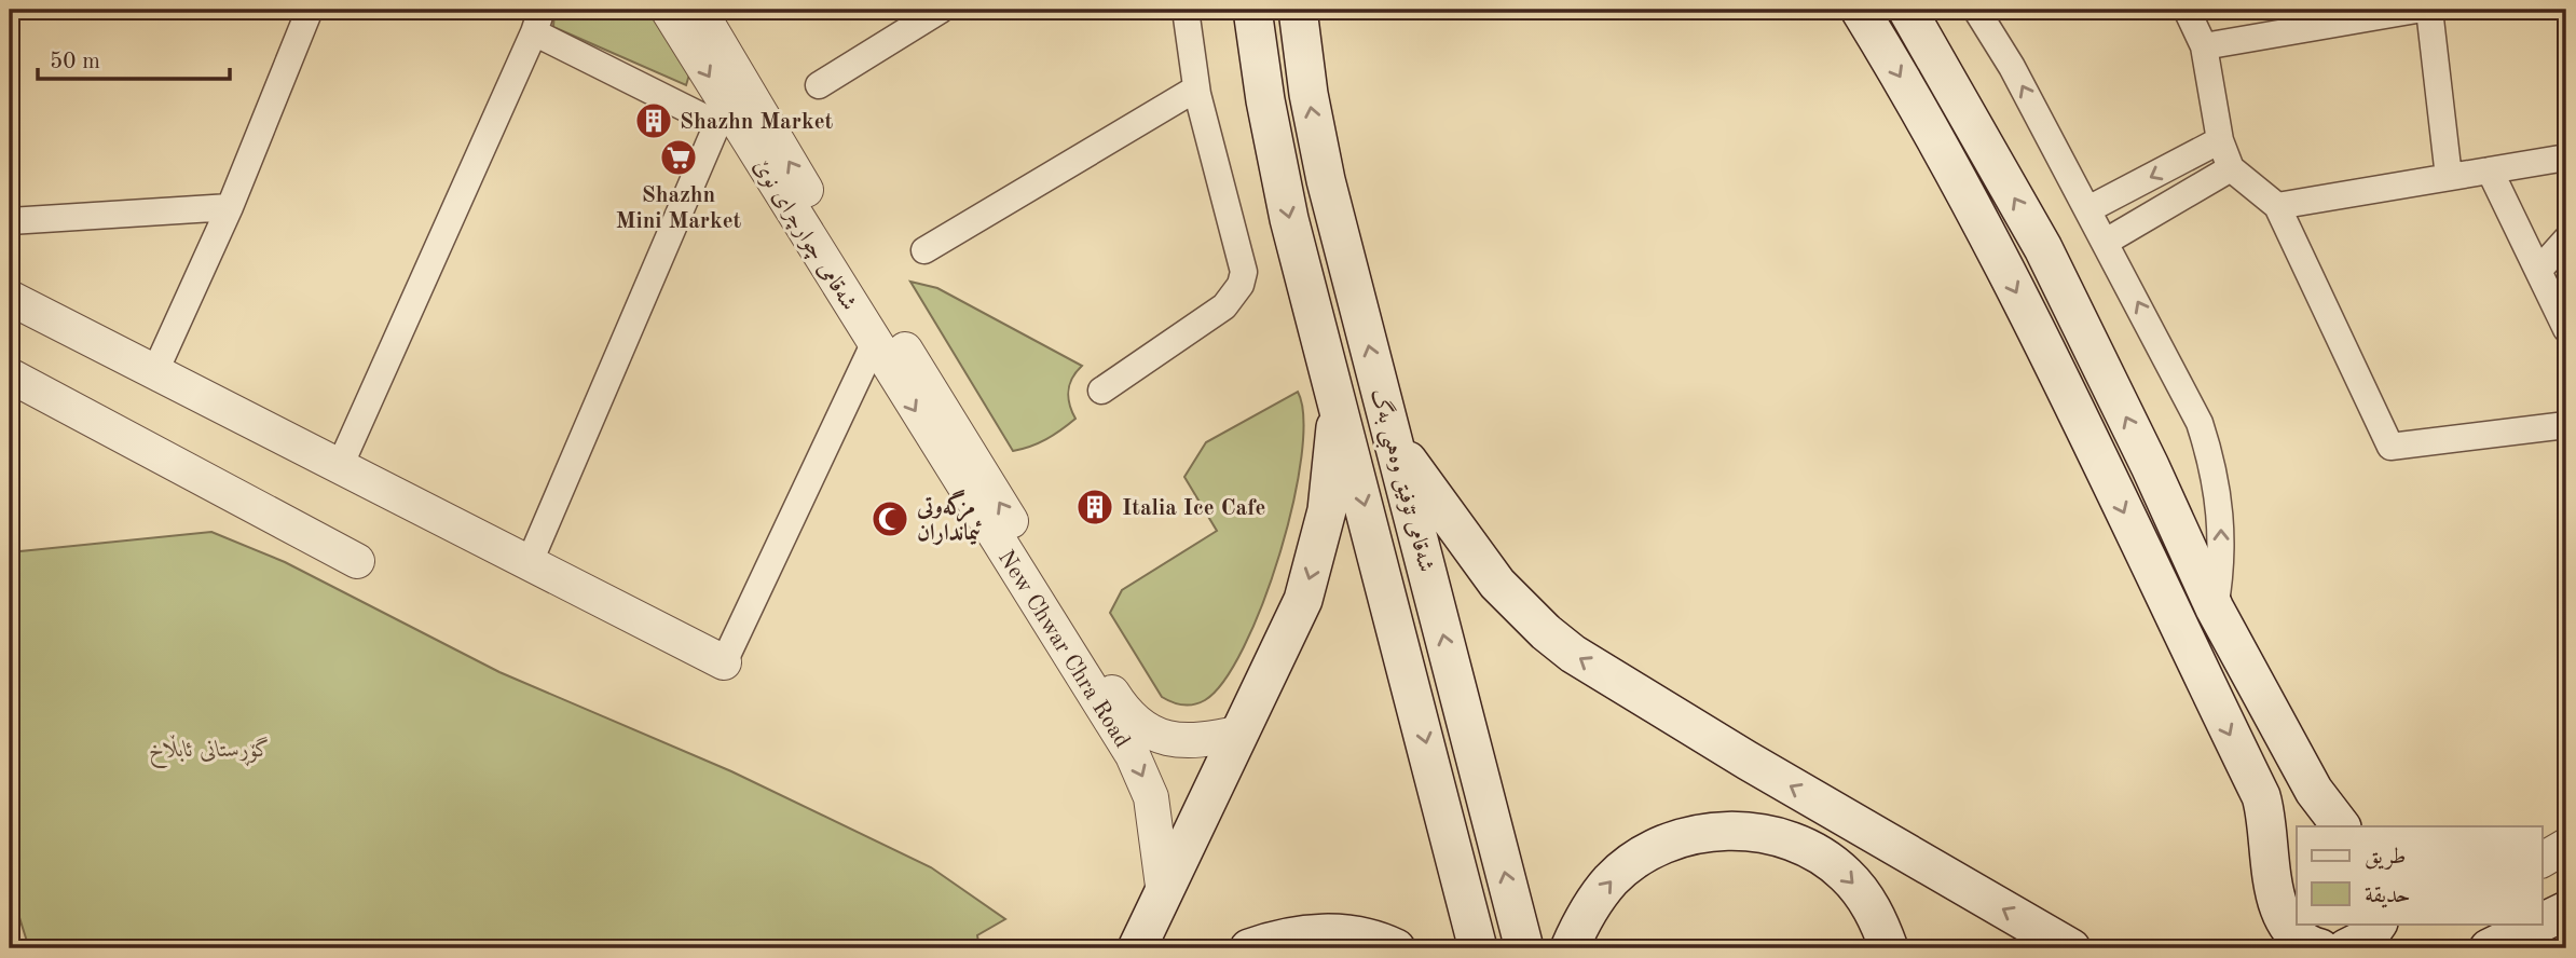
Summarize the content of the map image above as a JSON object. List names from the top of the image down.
{
  "streets": {
    "main road": ["شەقامی تۆفیق وەهبی بەگ"],
    "street": ["شەقامی چوارچرای نوێ", "New Chwar Chra Road"]
  },
  "crossings": [
    ["شەقامی چوارچرای نوێ", "New Chwar Chra Road"]
  ],
  "parks": ["گۆڕستانی ئابڵاخ"],
  "places": {
    "building": ["Shazhn Market", "Italia Ice Cafe"],
    "supermarket": ["Shazhn Mini Market"],
    "mosque": ["مزگەوتی ئیمانداران"]
  },
  "legend": ["طريق", "حديقة"],
  "scale_bar": "50 m"
}
